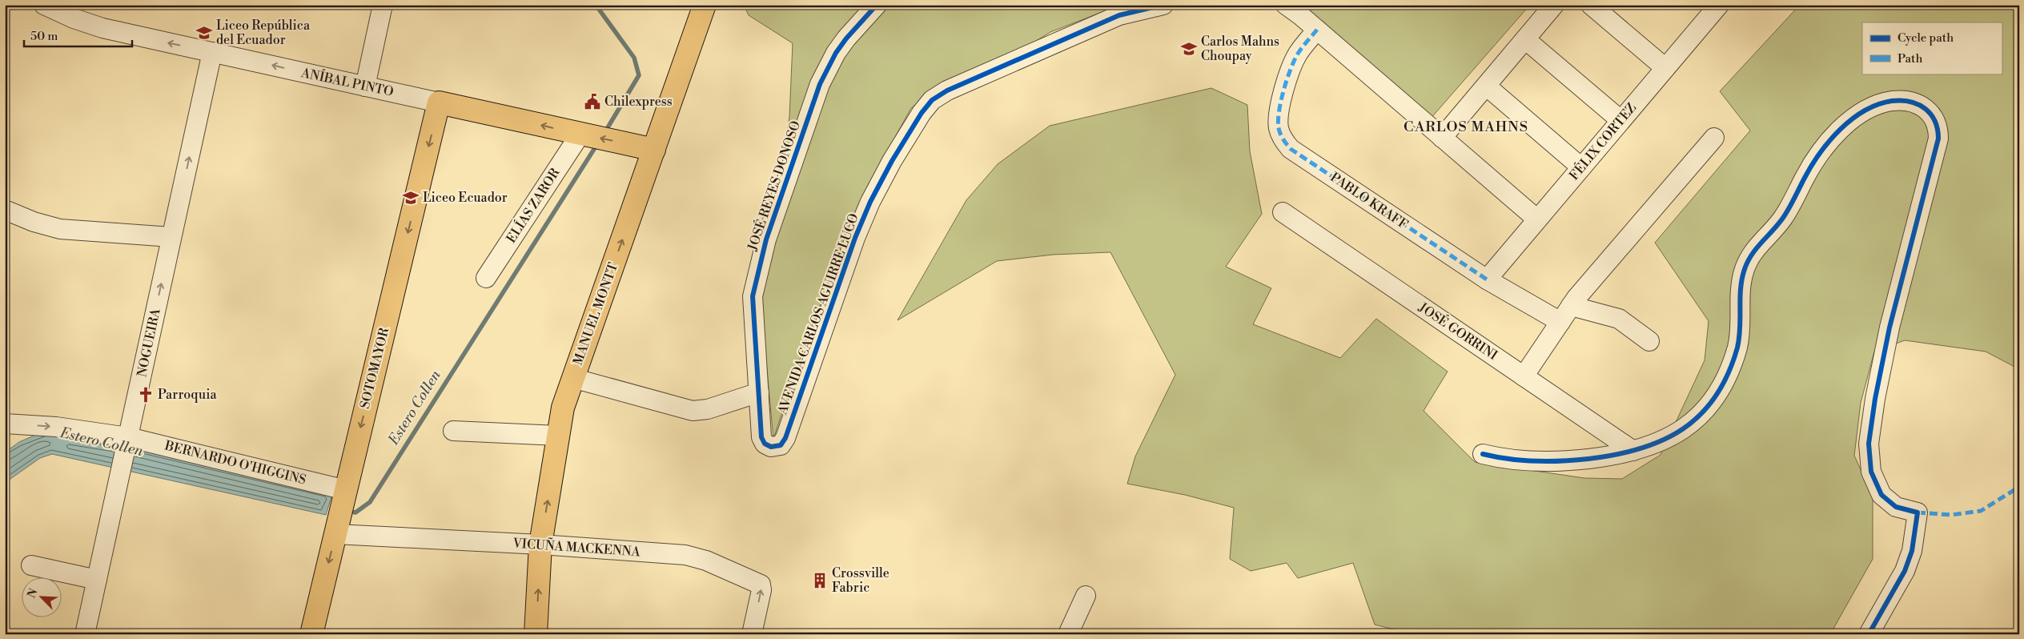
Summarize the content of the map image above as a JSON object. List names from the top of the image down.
{
  "streets": {
    "main road": ["ANÍBAL PINTO", "MANUEL MONTT", "SOTOMAYOR"],
    "street": [
      "FÉLIX CORTEZ",
      "JOSÉ REYES DONOSO",
      "PABLO KRAFF",
      "ELÍAS ZAROR",
      "AVENIDA CARLOS AGUIRRE LUCO",
      "JOSÉ GORRINI",
      "NOGUEIRA",
      "BERNARDO O'HIGGINS",
      "VICUÑA MACKENNA"
    ]
  },
  "crossings": [
    ["ANÍBAL PINTO", "ELÍAS ZAROR"],
    ["ANÍBAL PINTO", "MANUEL MONTT"],
    ["ANÍBAL PINTO", "NOGUEIRA"],
    ["ANÍBAL PINTO", "SOTOMAYOR"],
    ["FÉLIX CORTEZ", "PABLO KRAFF"],
    ["JOSÉ REYES DONOSO", "AVENIDA CARLOS AGUIRRE LUCO"],
    ["MANUEL MONTT", "VICUÑA MACKENNA"],
    ["NOGUEIRA", "BERNARDO O'HIGGINS"],
    ["SOTOMAYOR", "BERNARDO O'HIGGINS"],
    ["SOTOMAYOR", "VICUÑA MACKENNA"]
  ],
  "one_way": [
    "ANÍBAL PINTO",
    "MANUEL MONTT",
    "NOGUEIRA",
    "SOTOMAYOR"
  ],
  "districts": ["CARLOS MAHNS"],
  "water": ["Estero Collen"],
  "places": {
    "school or university": ["Liceo República del Ecuador", "Carlos Mahns Choupay", "Liceo Ecuador"],
    "public building": ["Chilexpress"],
    "church": ["Parroquia"],
    "building": ["Crossville Fabric"]
  },
  "legend": ["Cycle path", "Path"],
  "scale_bar": "50 m",
  "north": "top left"
}
